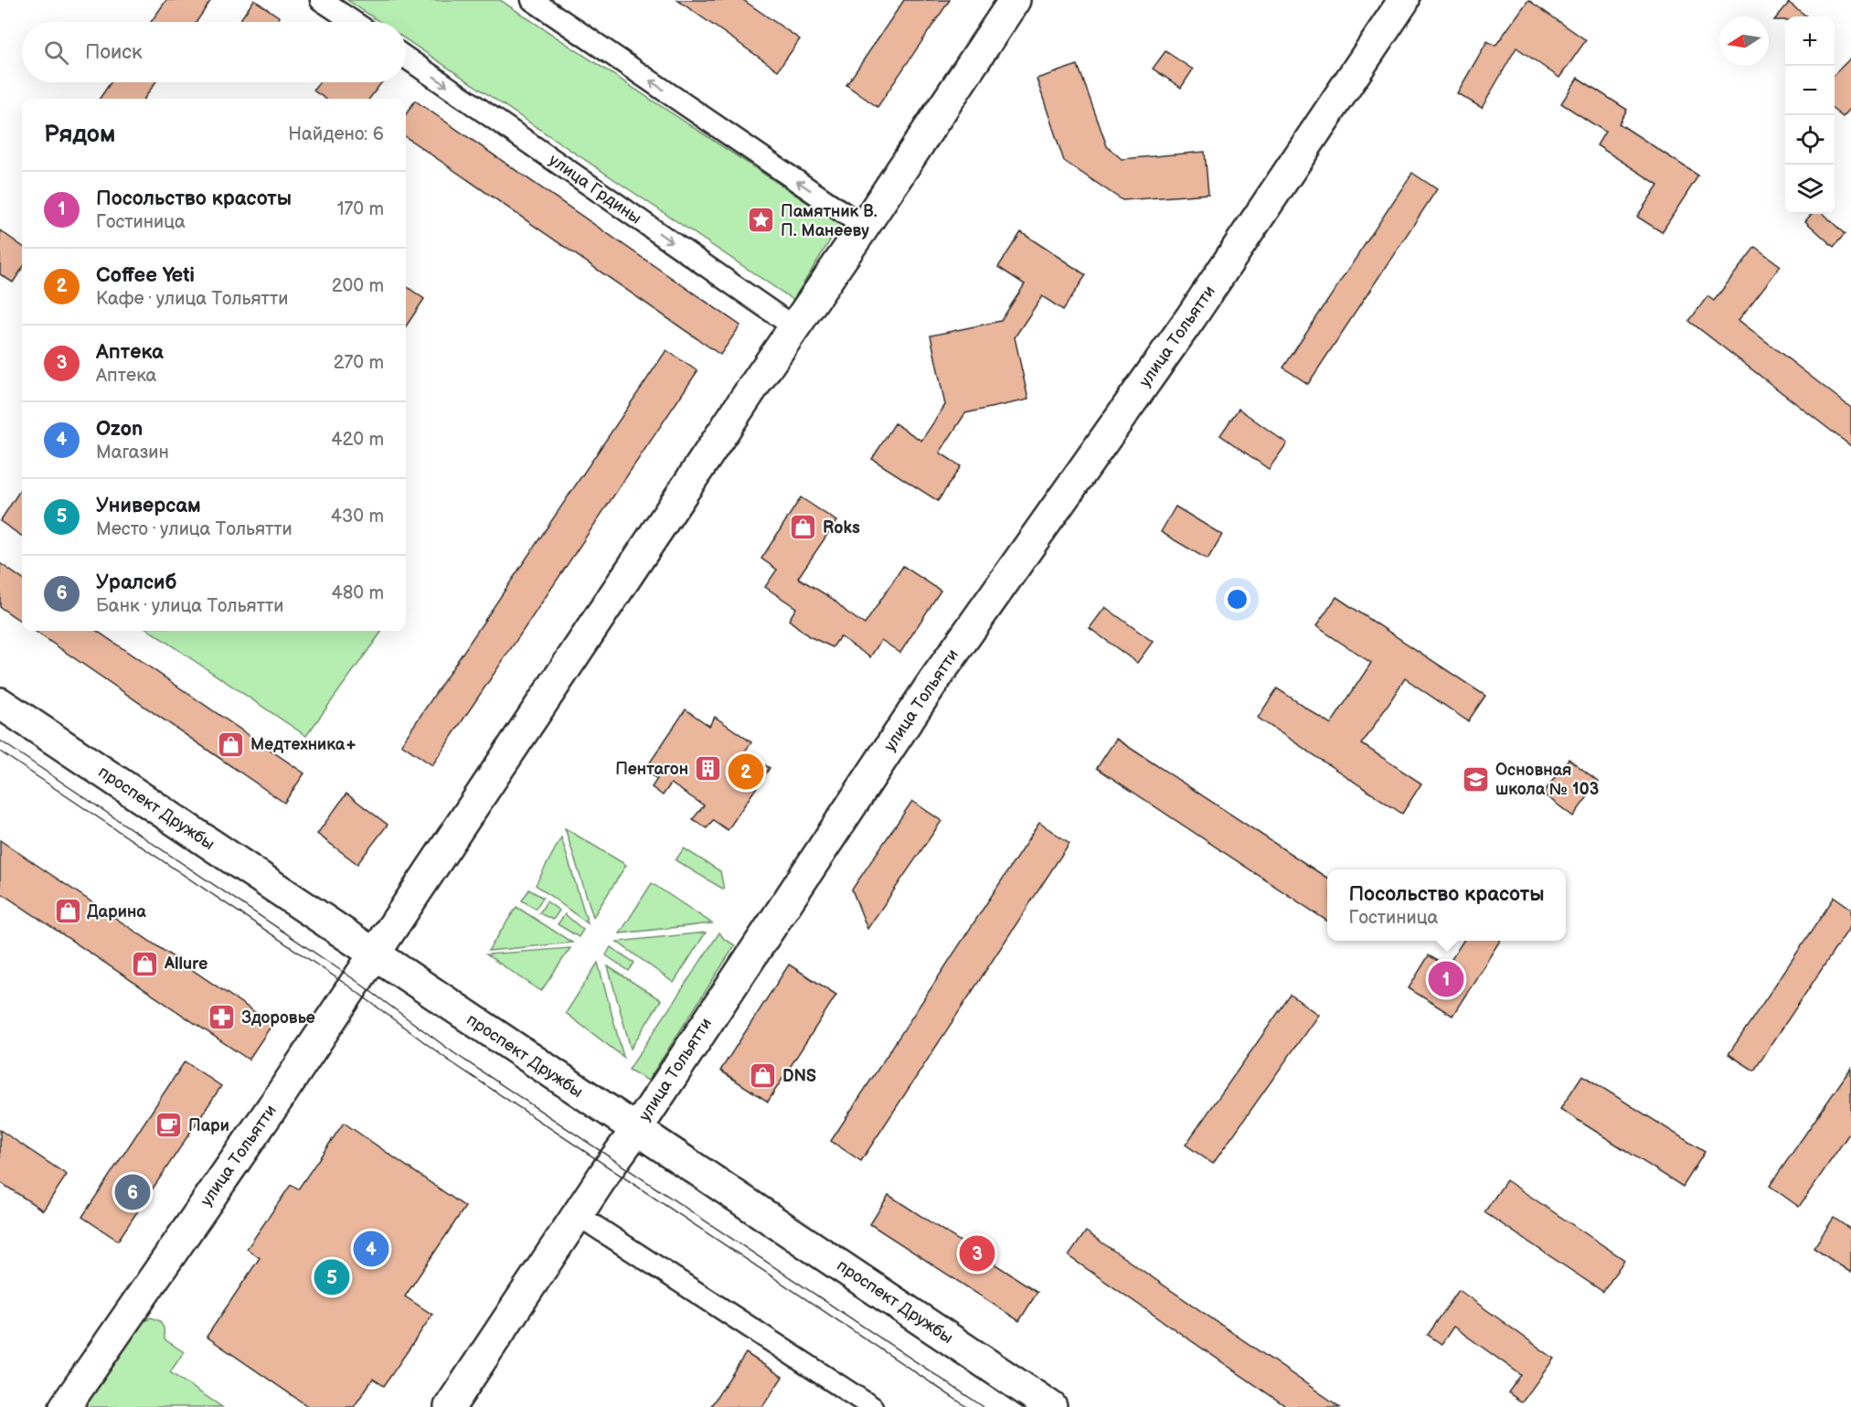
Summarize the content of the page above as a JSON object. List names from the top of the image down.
{
  "streets": {
    "street": ["улица Грдины", "улица Тольятти", "проспект Дружбы"]
  },
  "crossings": [
    ["улица Грдины", "улица Тольятти"],
    ["улица Тольятти", "проспект Дружбы"]
  ],
  "places": {
    "place": ["Памятник В. П. Манееву"],
    "shop": [
      "Roks",
      "Медтехника+",
      "Дарина",
      "Allure",
      "DNS"
    ],
    "building": ["Пентагон"],
    "school or university": ["Основная школа № 103"],
    "pharmacy": ["Здоровье"],
    "cafe": ["Пари"]
  },
  "north": "left",
  "page": {
    "map_buttons": ["+", "−"],
    "search": "Поиск",
    "heading": ["Рядом", "Найдено: 6"],
    "list": [
      {
        "mark": "1",
        "name": "Посольство красоты",
        "note": "Гостиница",
        "value": "170 m"
      },
      {
        "mark": "2",
        "name": "Coffee Yeti",
        "note": "Кафе · улица Тольятти",
        "value": "200 m"
      },
      {
        "mark": "3",
        "name": "Аптека",
        "note": "Аптека",
        "value": "270 m"
      },
      {
        "mark": "4",
        "name": "Ozon",
        "note": "Магазин",
        "value": "420 m"
      },
      {
        "mark": "5",
        "name": "Универсам",
        "note": "Место · улица Тольятти",
        "value": "430 m"
      },
      {
        "mark": "6",
        "name": "Уралсиб",
        "note": "Банк · улица Тольятти",
        "value": "480 m"
      }
    ],
    "pins": [
      "2",
      "1",
      "6",
      "4",
      "3",
      "5"
    ],
    "popup": ["Посольство красоты", "Гостиница"]
  }
}
